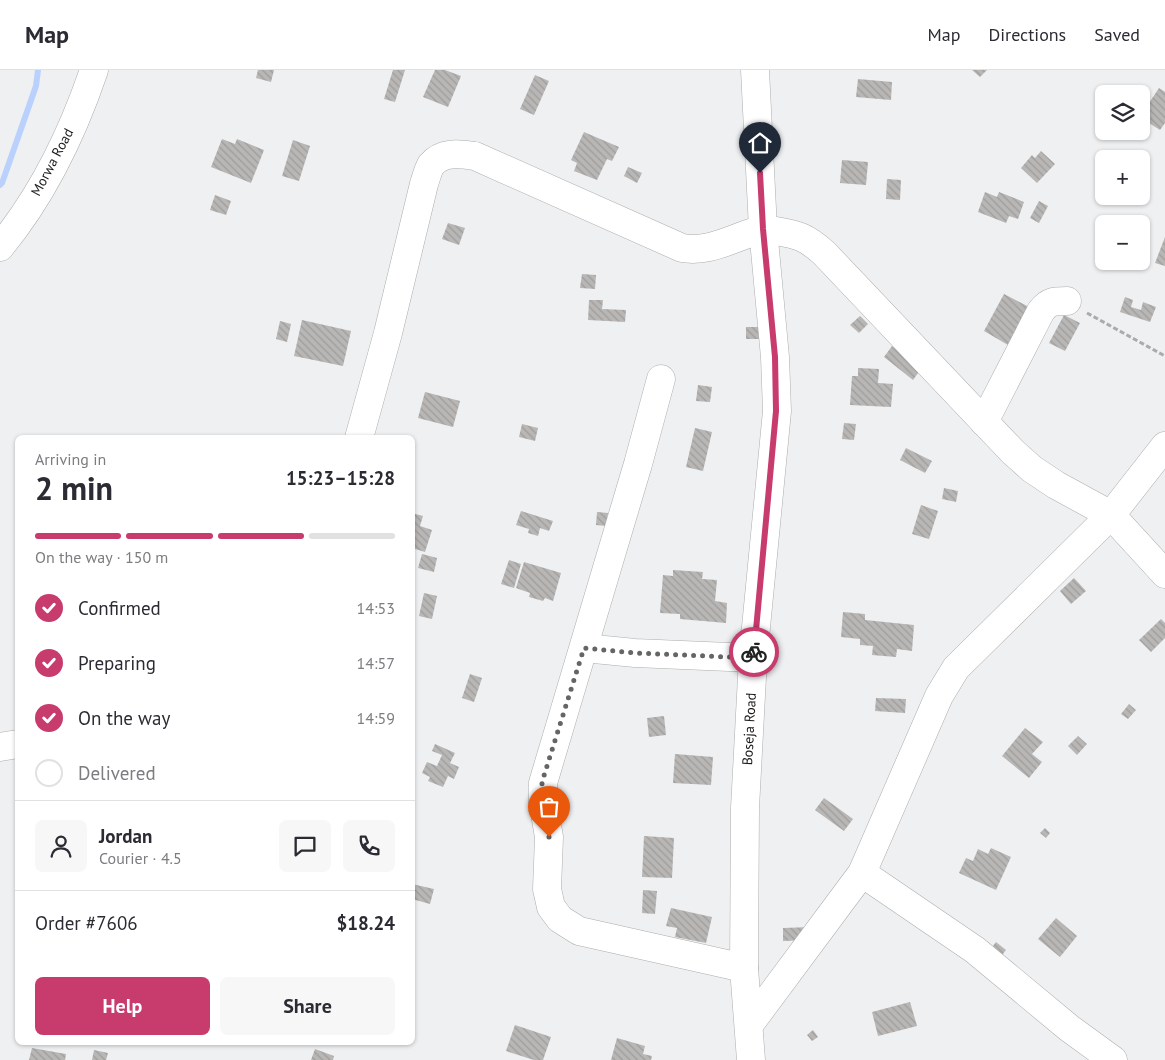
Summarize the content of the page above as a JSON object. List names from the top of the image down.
{
  "streets": {
    "street": ["Morwa Road", "Boseja Road"]
  },
  "page": {
    "header": "Map",
    "nav": ["Map", "Directions", "Saved"],
    "map_buttons": ["+", "−"],
    "heading": ["2 min", "Arriving in", "15:23–15:28"],
    "panel": [
      "Jordan",
      "Courier · 4.5",
      "Order #7606",
      "$18.24"
    ],
    "bar": "On the way · 150 m",
    "list": [
      ["Confirmed", "14:53"],
      ["Preparing", "14:57"],
      ["On the way", "14:59"],
      "Delivered"
    ],
    "buttons": ["Help", "Share"]
  }
}
